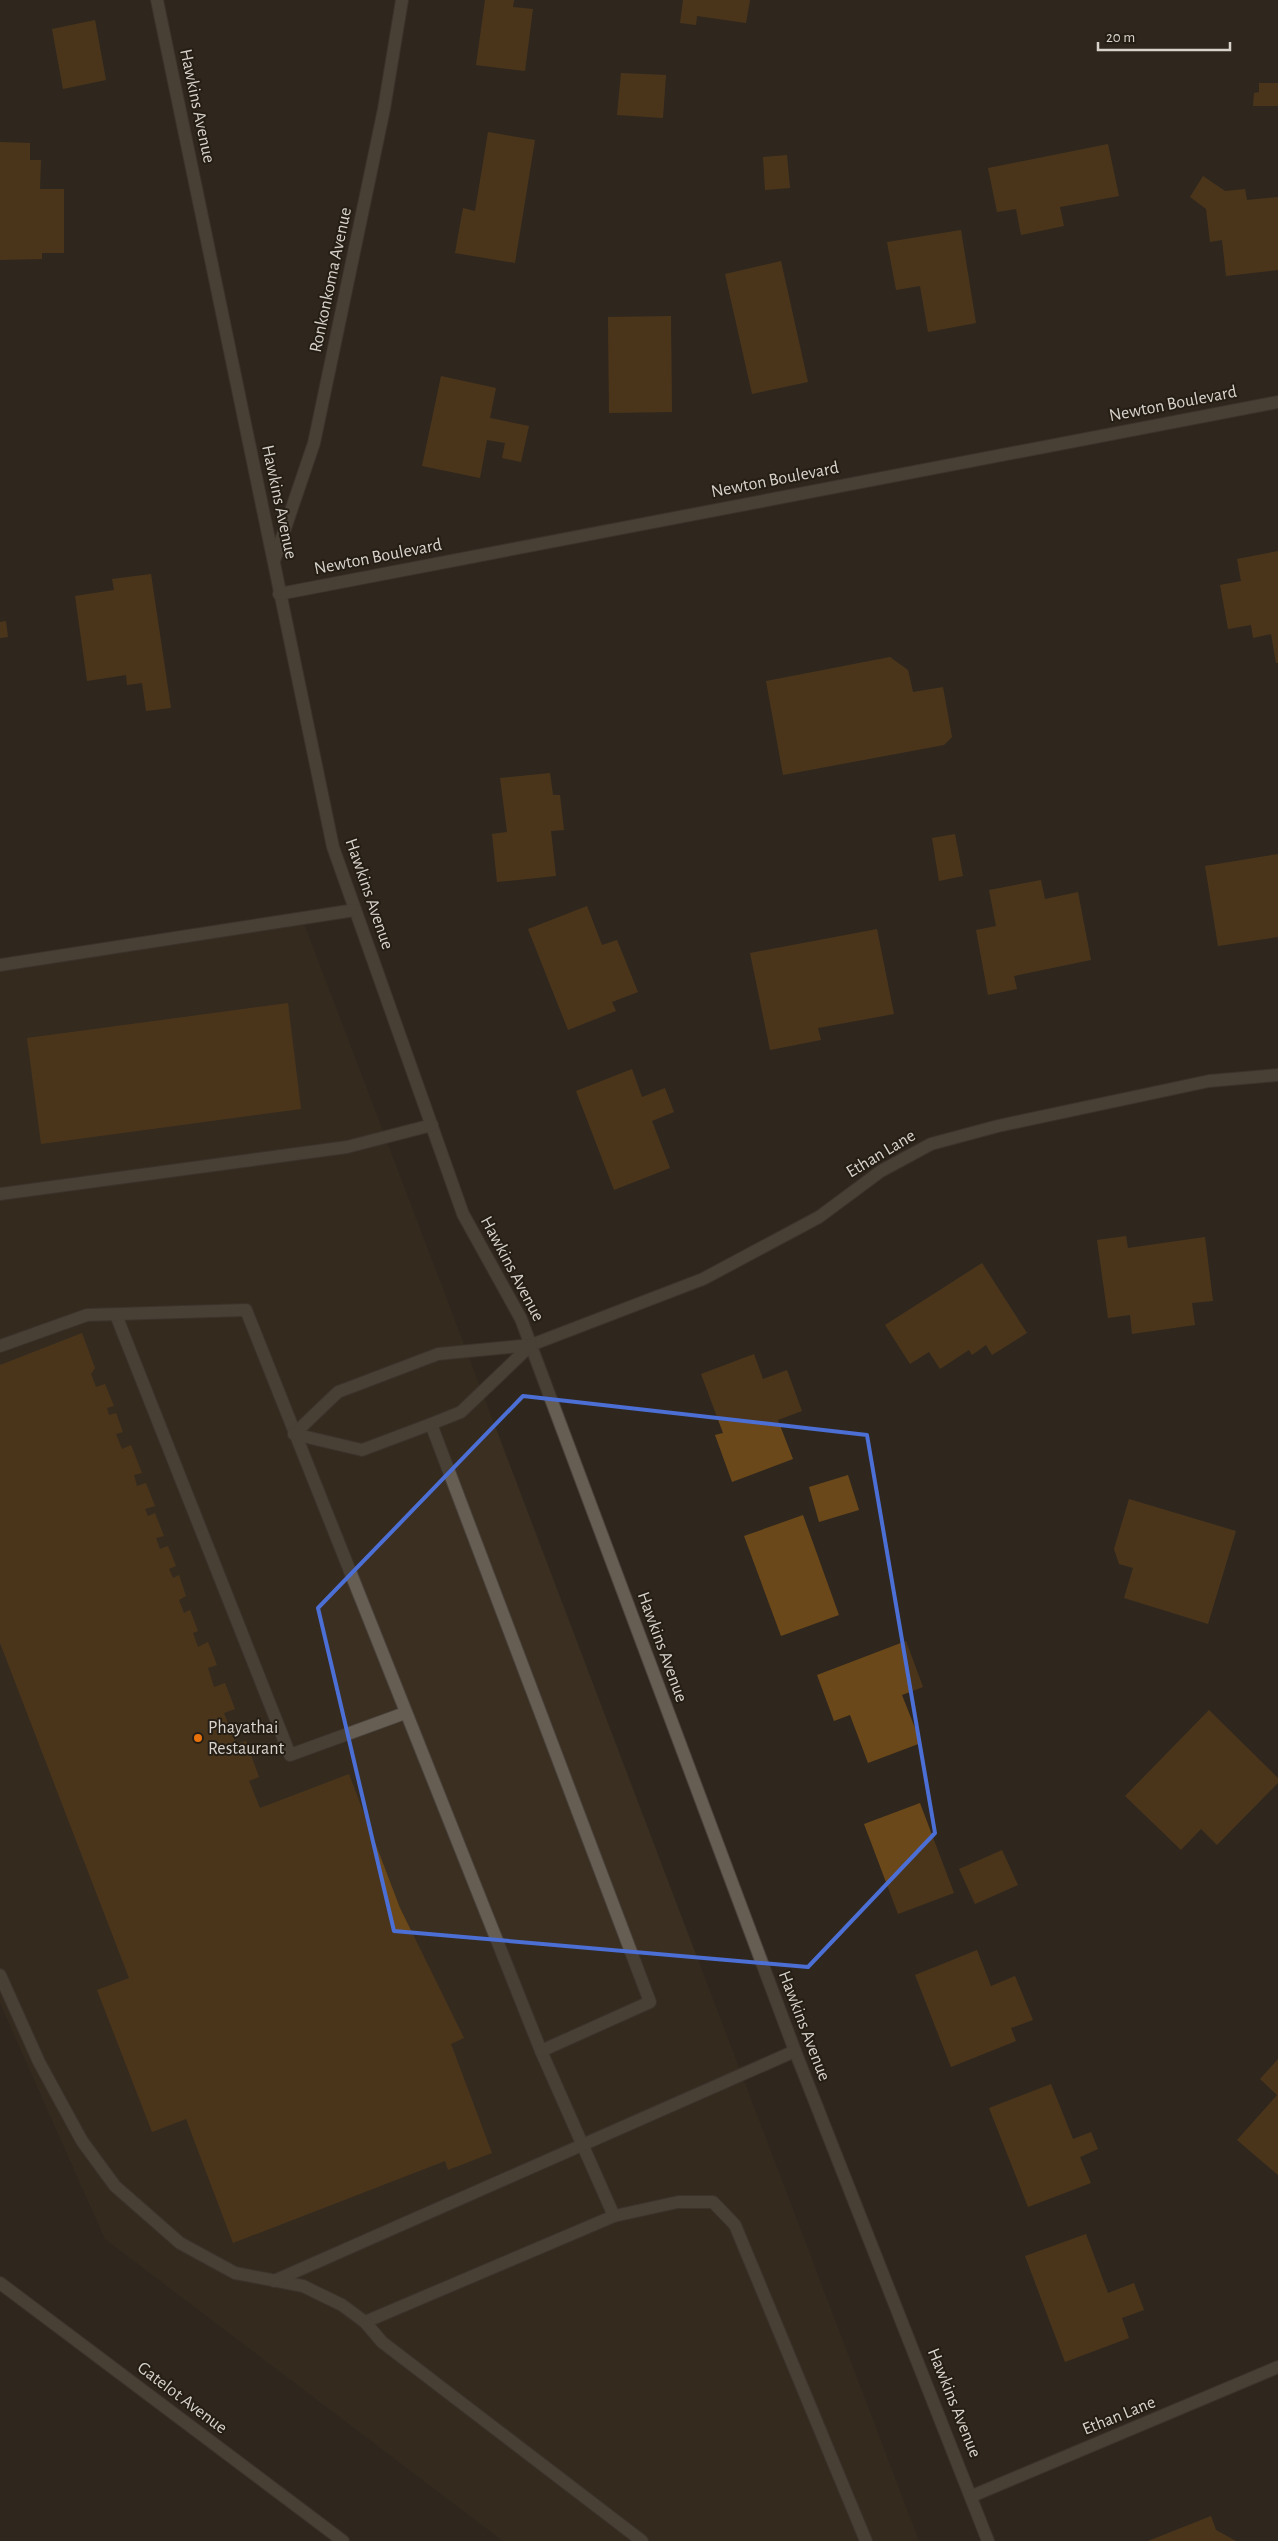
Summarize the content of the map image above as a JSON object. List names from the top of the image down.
{
  "streets": {
    "street": [
      "Hawkins Avenue",
      "Ronkonkoma Avenue",
      "Newton Boulevard",
      "Ethan Lane",
      "Gatelot Avenue"
    ]
  },
  "crossings": [
    ["Hawkins Avenue", "Ronkonkoma Avenue"],
    ["Hawkins Avenue", "Newton Boulevard"],
    ["Hawkins Avenue", "Ethan Lane"]
  ],
  "places": ["Phayathai Restaurant"],
  "scale_bar": "20 m"
}
